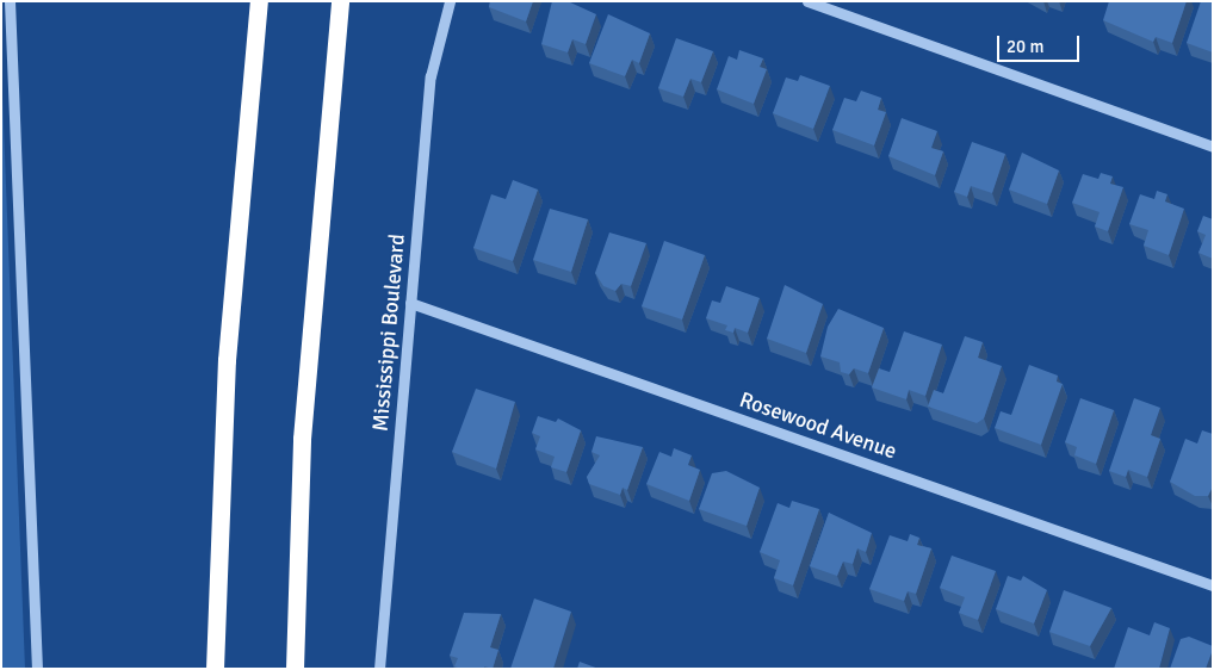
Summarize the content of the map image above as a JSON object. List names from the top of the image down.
{
  "streets": {
    "street": ["Mississippi Boulevard", "Rosewood Avenue"]
  },
  "crossings": [
    ["Mississippi Boulevard", "Rosewood Avenue"]
  ],
  "scale_bar": "20 m"
}
